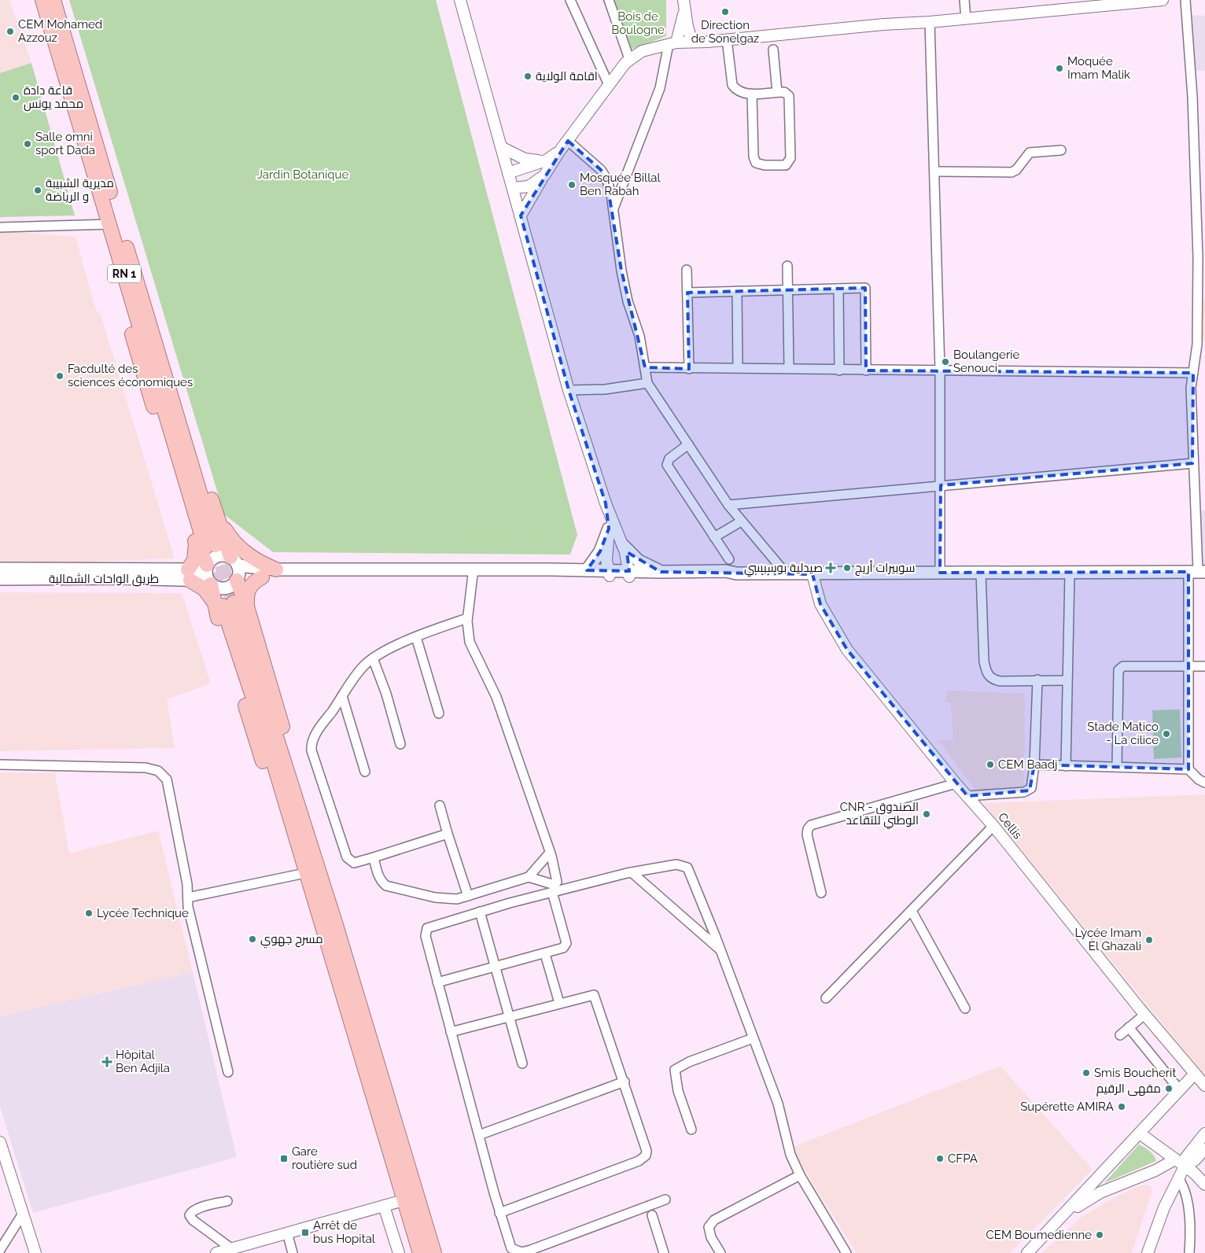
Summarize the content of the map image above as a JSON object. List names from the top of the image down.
{
  "streets": {
    "highway": ["RN 1"],
    "main road": ["طريق الواحات الشمالية"],
    "street": ["Cellis"]
  },
  "parks": ["Bois de Boulogne", "Jardin Botanique"],
  "places": {
    "other": [
      "Direction de Sonelgaz",
      "CEM Mohamed Azzouz",
      "Moquée Imam Malik",
      "اقامة الولاية",
      "قاعة دادة محمد يونس",
      "Salle omni sport Dada",
      "Mosquée Billal Ben Rabah",
      "مديرية الشبيبة و الرياضة",
      "Boulangerie Senouci",
      "Facdulté des sciences économiques",
      "سوبيرات أريج",
      "Stade Matico - La cilice",
      "CEM Baadj",
      "CNR - الصندوق الوطني للتقاعد",
      "Lycée Technique",
      "مسرح جهوي",
      "Lycée Imam El Ghazali",
      "Smis Boucherit",
      "مقهى الرقيم",
      "Supérette AMIRA",
      "CFPA",
      "CEM Boumedienne"
    ],
    "health": ["صيدلية بوسبسي", "Hôpital Ben Adjila"],
    "transit": ["Gare routière sud", "Arrêt de bus Hopital"]
  }
}
